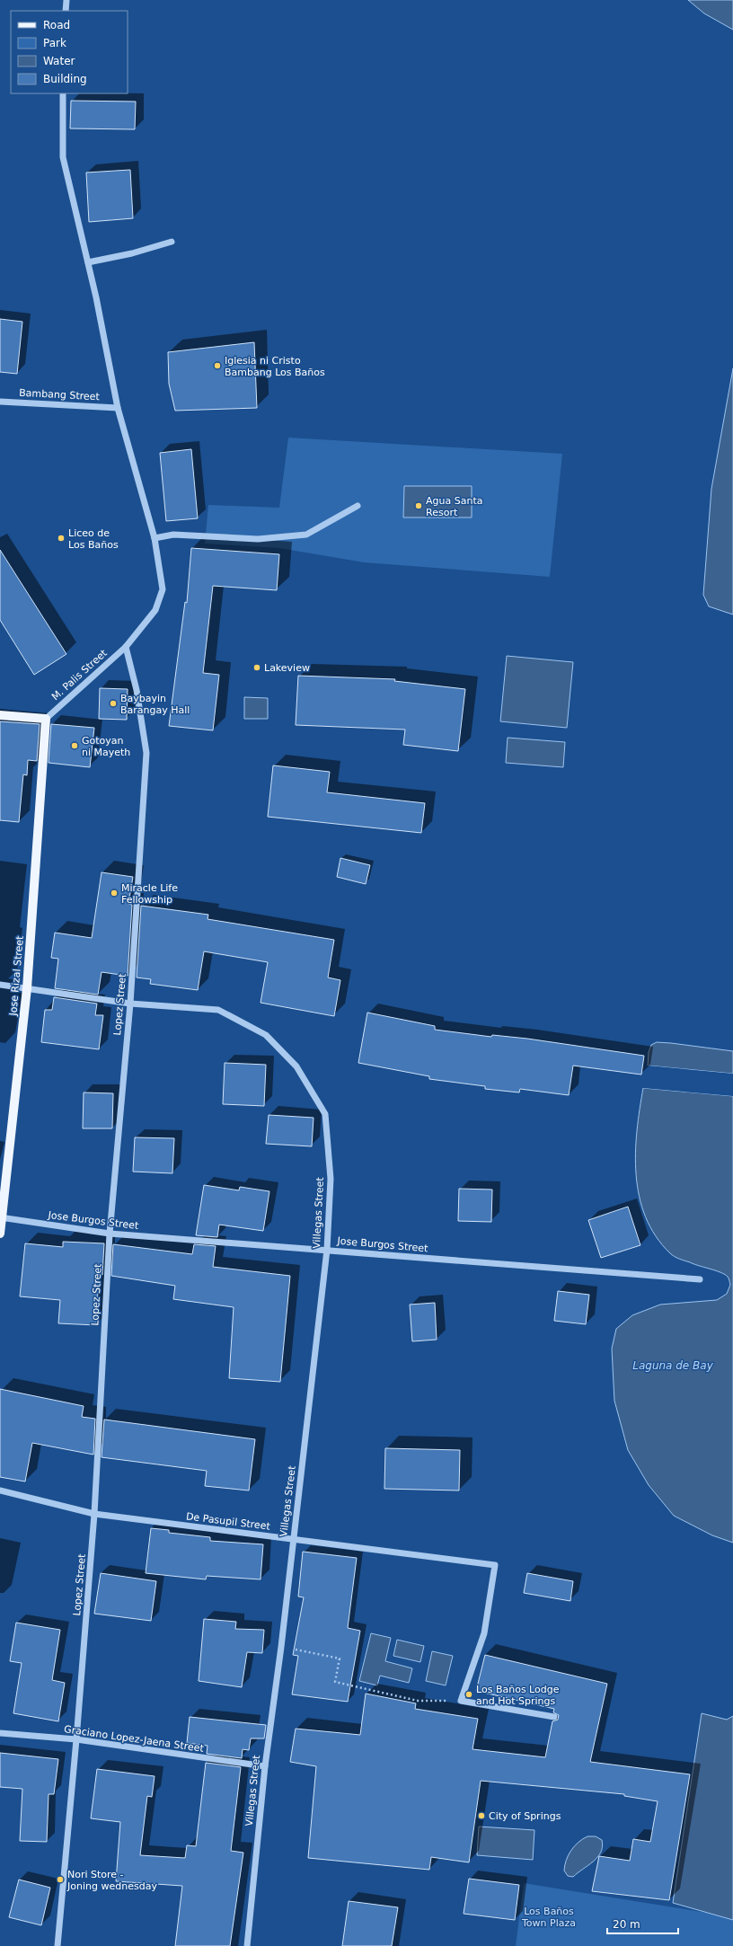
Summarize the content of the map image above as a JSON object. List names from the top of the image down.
{
  "streets": {
    "main road": ["Jose Rizal Street"],
    "street": [
      "Bambang Street",
      "M. Palis Street",
      "Lopez Street",
      "Villegas Street",
      "Jose Burgos Street",
      "De Pasupil Street",
      "Graciano Lopez-Jaena Street"
    ]
  },
  "crossings": [
    ["Bambang Street", "M. Palis Street"],
    ["M. Palis Street", "Jose Rizal Street"],
    ["M. Palis Street", "Lopez Street"],
    ["Jose Rizal Street", "Villegas Street"],
    ["Jose Rizal Street", "Jose Burgos Street"],
    ["Lopez Street", "Villegas Street"],
    ["Lopez Street", "Jose Burgos Street"],
    ["Lopez Street", "De Pasupil Street"],
    ["Lopez Street", "Graciano Lopez-Jaena Street"],
    ["Villegas Street", "Jose Burgos Street"],
    ["Villegas Street", "De Pasupil Street"],
    ["Villegas Street", "Graciano Lopez-Jaena Street"]
  ],
  "water": ["Laguna de Bay"],
  "parks": ["Los Baños Town Plaza"],
  "places": [
    "Iglesia ni Cristo Bambang Los Baños",
    "Agua Santa Resort",
    "Liceo de Los Baños",
    "Lakeview",
    "Baybayin Barangay Hall",
    "Gotoyan ni Mayeth",
    "Miracle Life Fellowship",
    "Los Baños Lodge and Hot Springs",
    "City of Springs",
    "Nori Store - Joning wednesday"
  ],
  "legend": [
    "Road",
    "Park",
    "Water",
    "Building"
  ],
  "scale_bar": "20 m"
}
